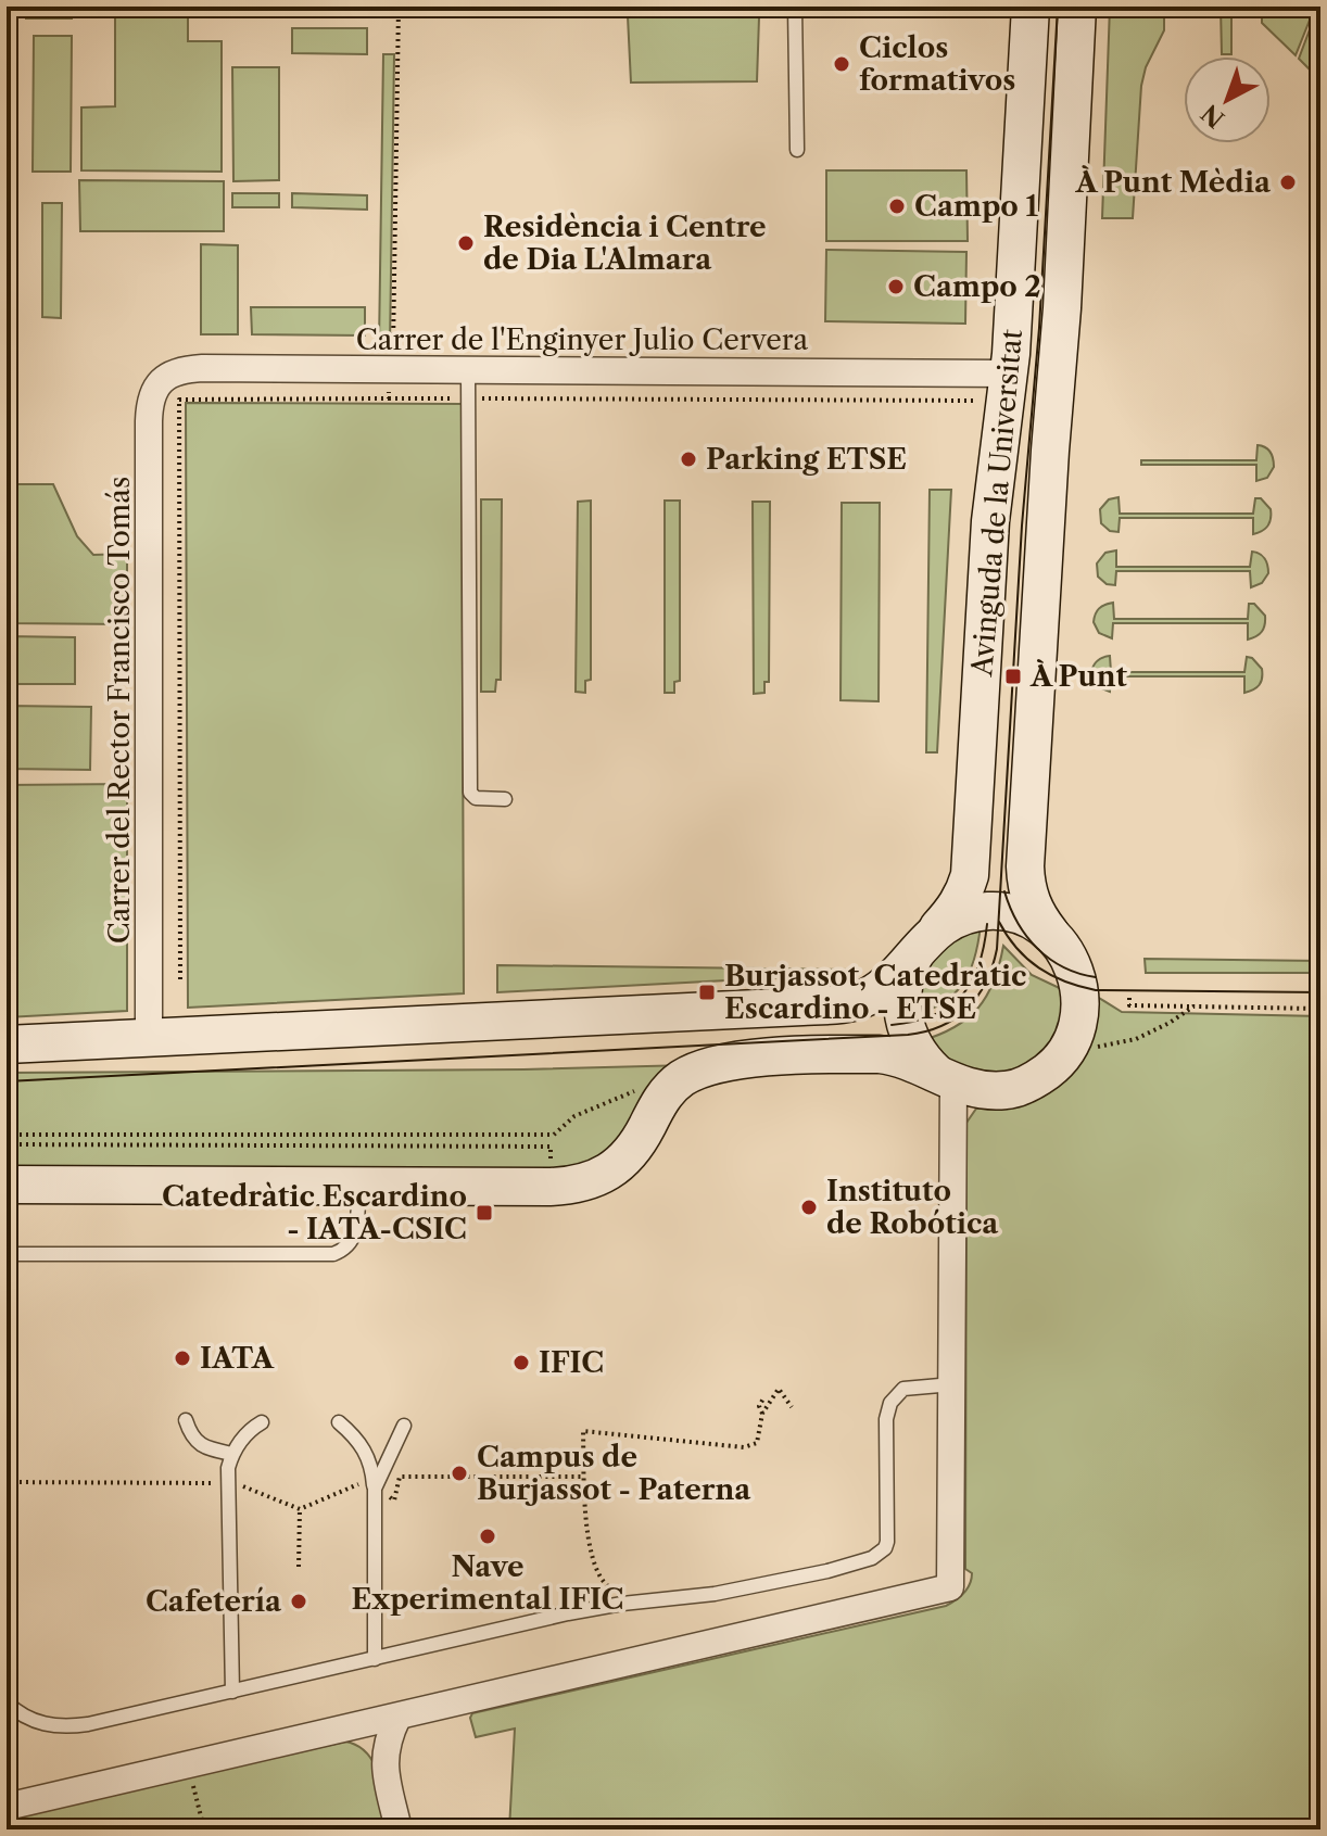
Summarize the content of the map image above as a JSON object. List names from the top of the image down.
{
  "streets": {
    "street": ["Carrer de l'Enginyer Julio Cervera", "Avinguda de la Universitat", "Carrer del Rector Francisco Tomás"]
  },
  "crossings": [
    ["Carrer de l'Enginyer Julio Cervera", "Avinguda de la Universitat"],
    ["Carrer de l'Enginyer Julio Cervera", "Carrer del Rector Francisco Tomás"]
  ],
  "places": {
    "other": [
      "Ciclos formativos",
      "À Punt Mèdia",
      "Campo 1",
      "Residència i Centre de Dia L'Almara",
      "Campo 2",
      "Parking ETSE",
      "Instituto de Robótica",
      "IATA",
      "IFIC",
      "Campus de Burjassot - Paterna",
      "Nave Experimental IFIC",
      "Cafetería"
    ],
    "transit": ["À Punt", "Burjassot, Catedràtic Escardino - ETSE", "Catedràtic Escardino - IATA-CSIC"]
  },
  "north": "bottom left"
}
